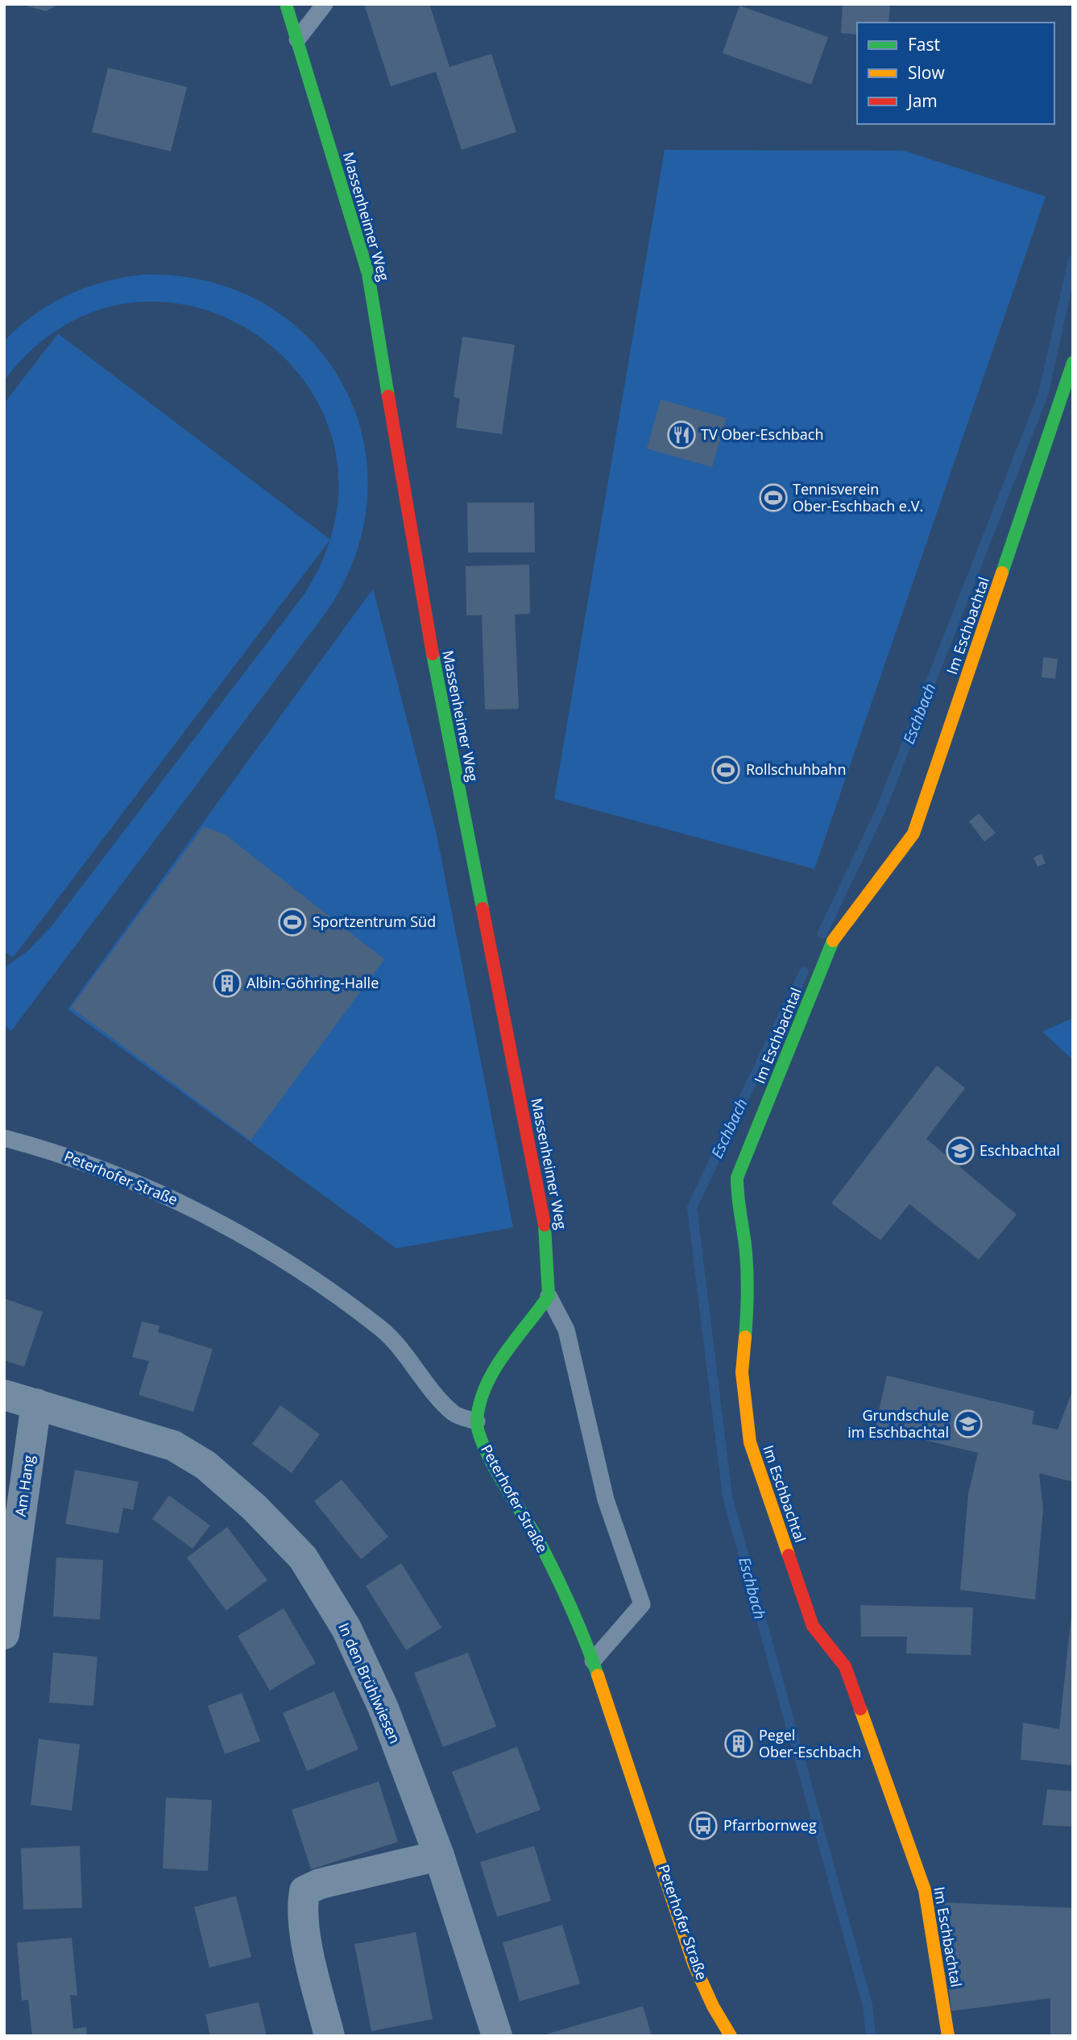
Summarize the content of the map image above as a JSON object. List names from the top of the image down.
{
  "streets": {
    "street": [
      "Massenheimer Weg",
      "Im Eschbachtal",
      "Peterhofer Straße",
      "Am Hang",
      "In den Brühlwiesen"
    ]
  },
  "crossings": [
    ["Am Hang", "In den Brühlwiesen"]
  ],
  "water": ["Eschbach"],
  "places": {
    "restaurant": ["TV Ober-Eschbach"],
    "sports": ["Tennisverein Ober-Eschbach e.V.", "Rollschuhbahn", "Sportzentrum Süd"],
    "building": ["Albin-Göhring-Halle", "Pegel Ober-Eschbach"],
    "school or university": ["Eschbachtal", "Grundschule im Eschbachtal"],
    "bus stop": ["Pfarrbornweg"]
  },
  "legend": ["Fast", "Slow", "Jam"]
}
